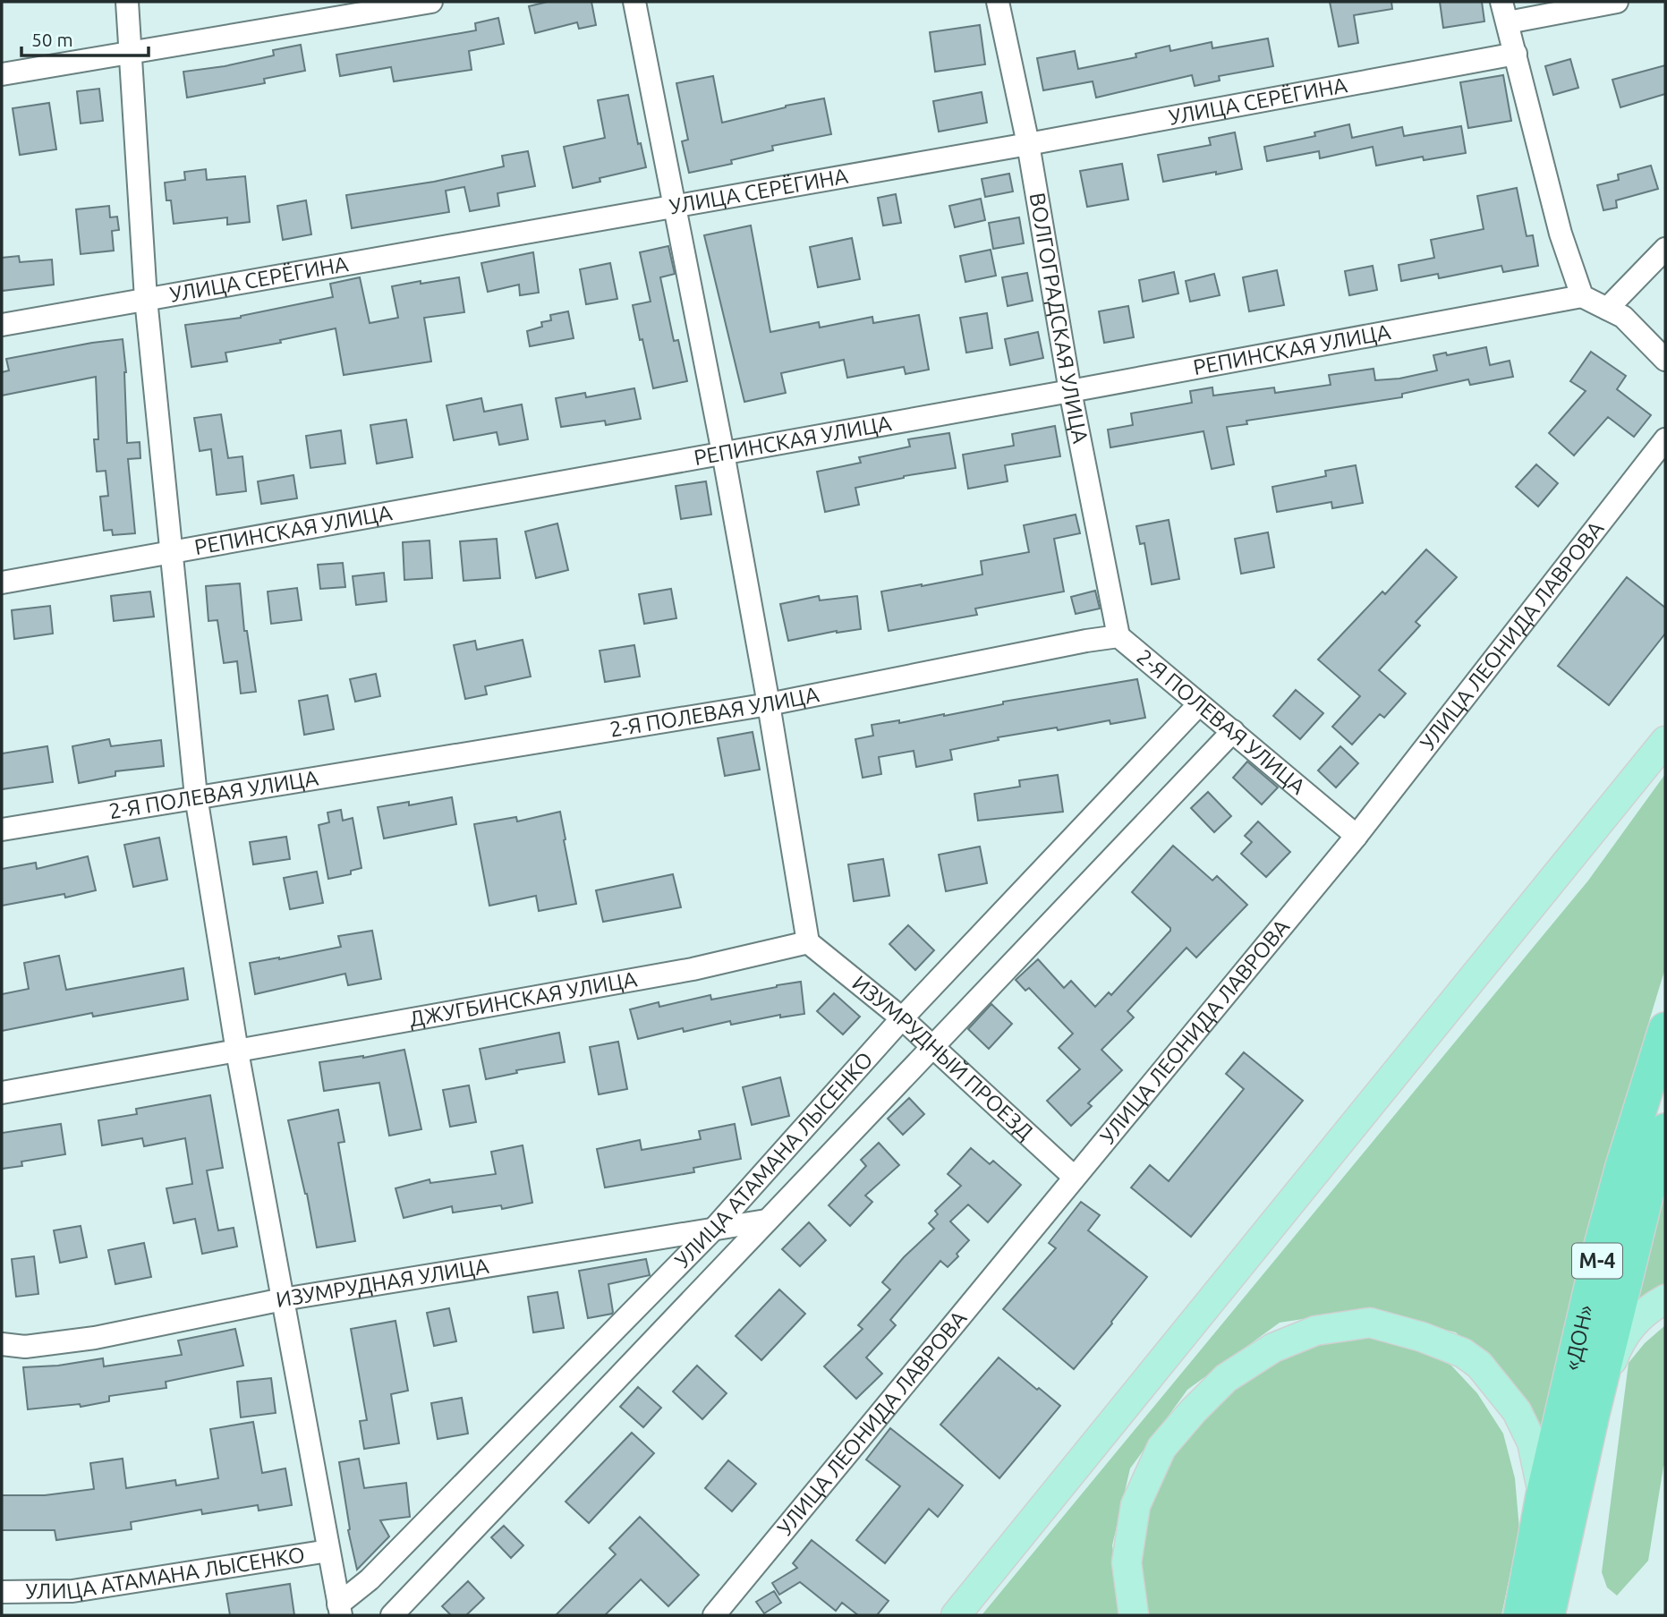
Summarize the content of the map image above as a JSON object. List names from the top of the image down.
{
  "streets": {
    "highway": ["М-4", "«ДОН»"],
    "street": [
      "УЛИЦА СЕРЁГИНА",
      "ВОЛГОГРАДСКАЯ УЛИЦА",
      "РЕПИНСКАЯ УЛИЦА",
      "УЛИЦА ЛЕОНИДА ЛАВРОВА",
      "2-Я ПОЛЕВАЯ УЛИЦА",
      "ДЖУГБИНСКАЯ УЛИЦА",
      "ИЗУМРУДНЫЙ ПРОЕЗД",
      "УЛИЦА АТАМАНА ЛЫСЕНКО",
      "ИЗУМРУДНАЯ УЛИЦА"
    ]
  },
  "crossings": [
    ["УЛИЦА СЕРЁГИНА", "ВОЛГОГРАДСКАЯ УЛИЦА"],
    ["ВОЛГОГРАДСКАЯ УЛИЦА", "РЕПИНСКАЯ УЛИЦА"],
    ["ВОЛГОГРАДСКАЯ УЛИЦА", "2-Я ПОЛЕВАЯ УЛИЦА"],
    ["УЛИЦА ЛЕОНИДА ЛАВРОВА", "2-Я ПОЛЕВАЯ УЛИЦА"],
    ["УЛИЦА ЛЕОНИДА ЛАВРОВА", "ИЗУМРУДНЫЙ ПРОЕЗД"],
    ["2-Я ПОЛЕВАЯ УЛИЦА", "УЛИЦА АТАМАНА ЛЫСЕНКО"],
    ["ДЖУГБИНСКАЯ УЛИЦА", "ИЗУМРУДНЫЙ ПРОЕЗД"],
    ["ИЗУМРУДНЫЙ ПРОЕЗД", "УЛИЦА АТАМАНА ЛЫСЕНКО"],
    ["УЛИЦА АТАМАНА ЛЫСЕНКО", "ИЗУМРУДНАЯ УЛИЦА"]
  ],
  "scale_bar": "50 m"
}
